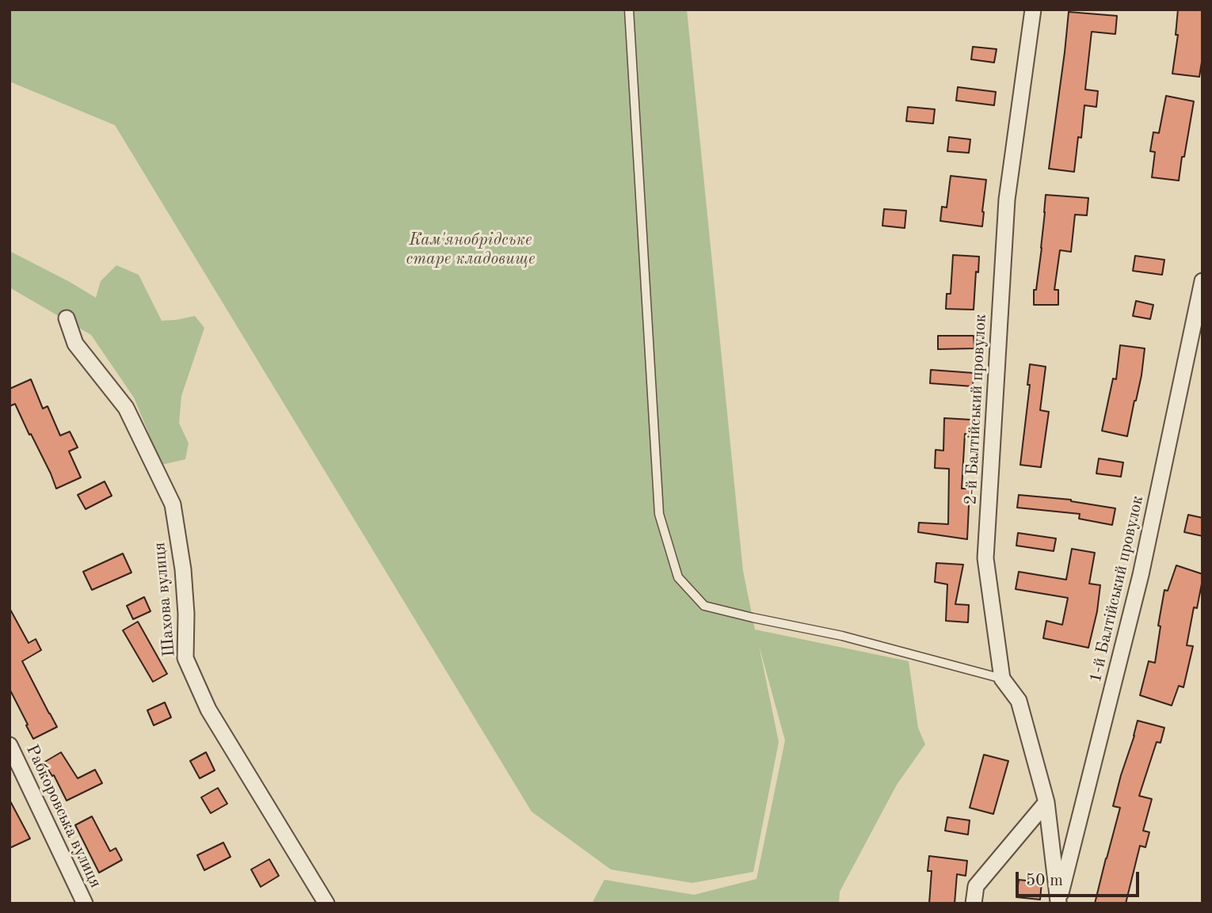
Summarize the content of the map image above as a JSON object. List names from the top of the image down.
{
  "streets": {
    "street": [
      "2-й Балтійський провулок",
      "1-й Балтійський провулок",
      "Шахова вулиця",
      "Рабкоровська вулиця"
    ]
  },
  "crossings": [
    ["2-й Балтійський провулок", "1-й Балтійський провулок"]
  ],
  "parks": ["Кам'янобрідське старе кладовище"],
  "scale_bar": "50 m"
}
